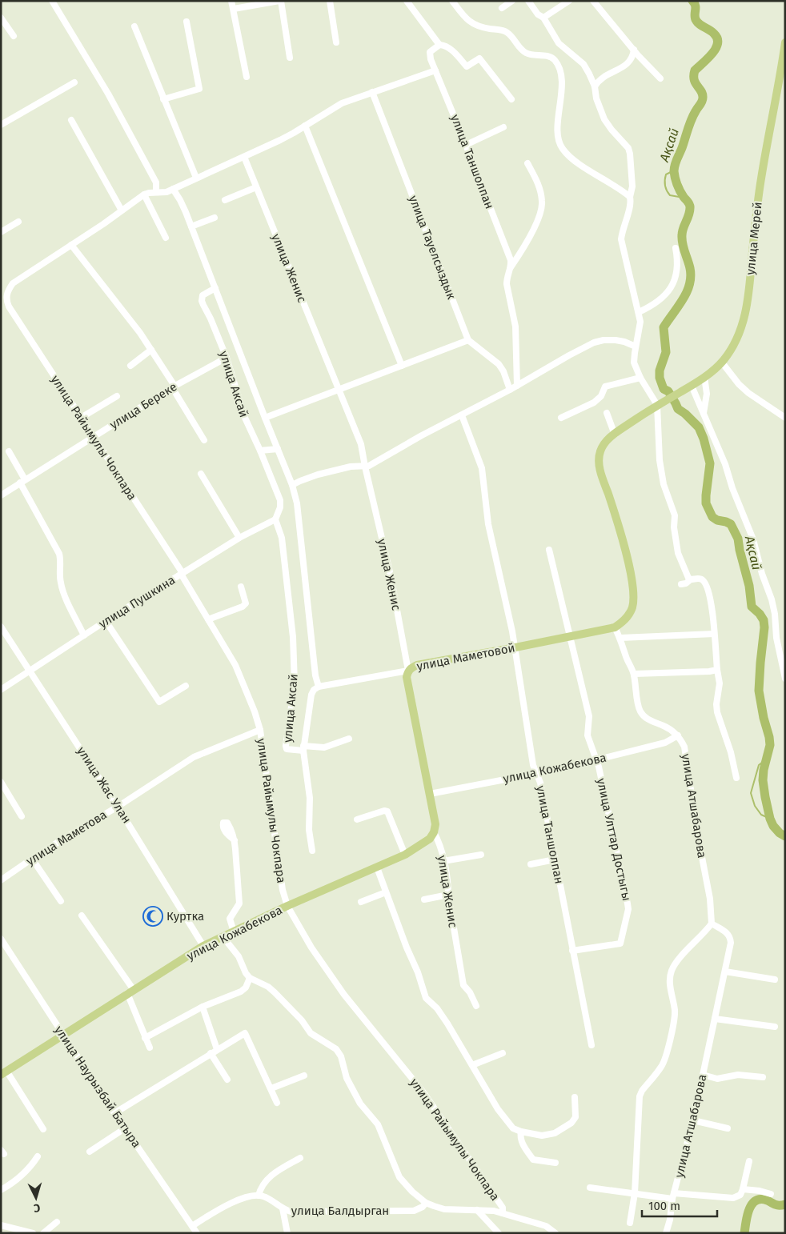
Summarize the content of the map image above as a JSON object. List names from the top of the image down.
{
  "streets": {
    "main road": [
      "улица Мерей",
      "улица Женис",
      "улица Маметовой",
      "улица Кожабекова"
    ],
    "street": [
      "улица Таншолпан",
      "улица Тауелсыздык",
      "улица Аксай",
      "улица Береке",
      "улица Райымулы Чокпара",
      "улица Пушкина",
      "улица Жас Улан",
      "улица Атшабарова",
      "улица Маметова",
      "улица Улттар Достыгы",
      "улица Наурызбай Батыра",
      "улица Балдырган"
    ]
  },
  "crossings": [
    ["улица Таншолпан", "улица Маметовой"],
    ["улица Таншолпан", "улица Кожабекова"],
    ["улица Таншолпан", "улица Улттар Достыгы"],
    ["улица Женис", "улица Маметовой"],
    ["улица Женис", "улица Кожабекова"],
    ["улица Аксай", "улица Береке"],
    ["улица Аксай", "улица Пушкина"],
    ["улица Аксай", "улица Маметовой"],
    ["улица Береке", "улица Райымулы Чокпара"],
    ["улица Райымулы Чокпара", "улица Пушкина"],
    ["улица Райымулы Чокпара", "улица Кожабекова"],
    ["улица Райымулы Чокпара", "улица Маметова"],
    ["улица Пушкина", "улица Жас Улан"],
    ["улица Маметовой", "улица Улттар Достыгы"],
    ["улица Кожабекова", "улица Жас Улан"],
    ["улица Кожабекова", "улица Атшабарова"],
    ["улица Кожабекова", "улица Улттар Достыгы"],
    ["улица Кожабекова", "улица Наурызбай Батыра"],
    ["улица Жас Улан", "улица Маметова"]
  ],
  "water": ["Ақсай"],
  "places": {
    "mosque": ["Куртка"]
  },
  "scale_bar": "100 m",
  "north": "bottom"
}
